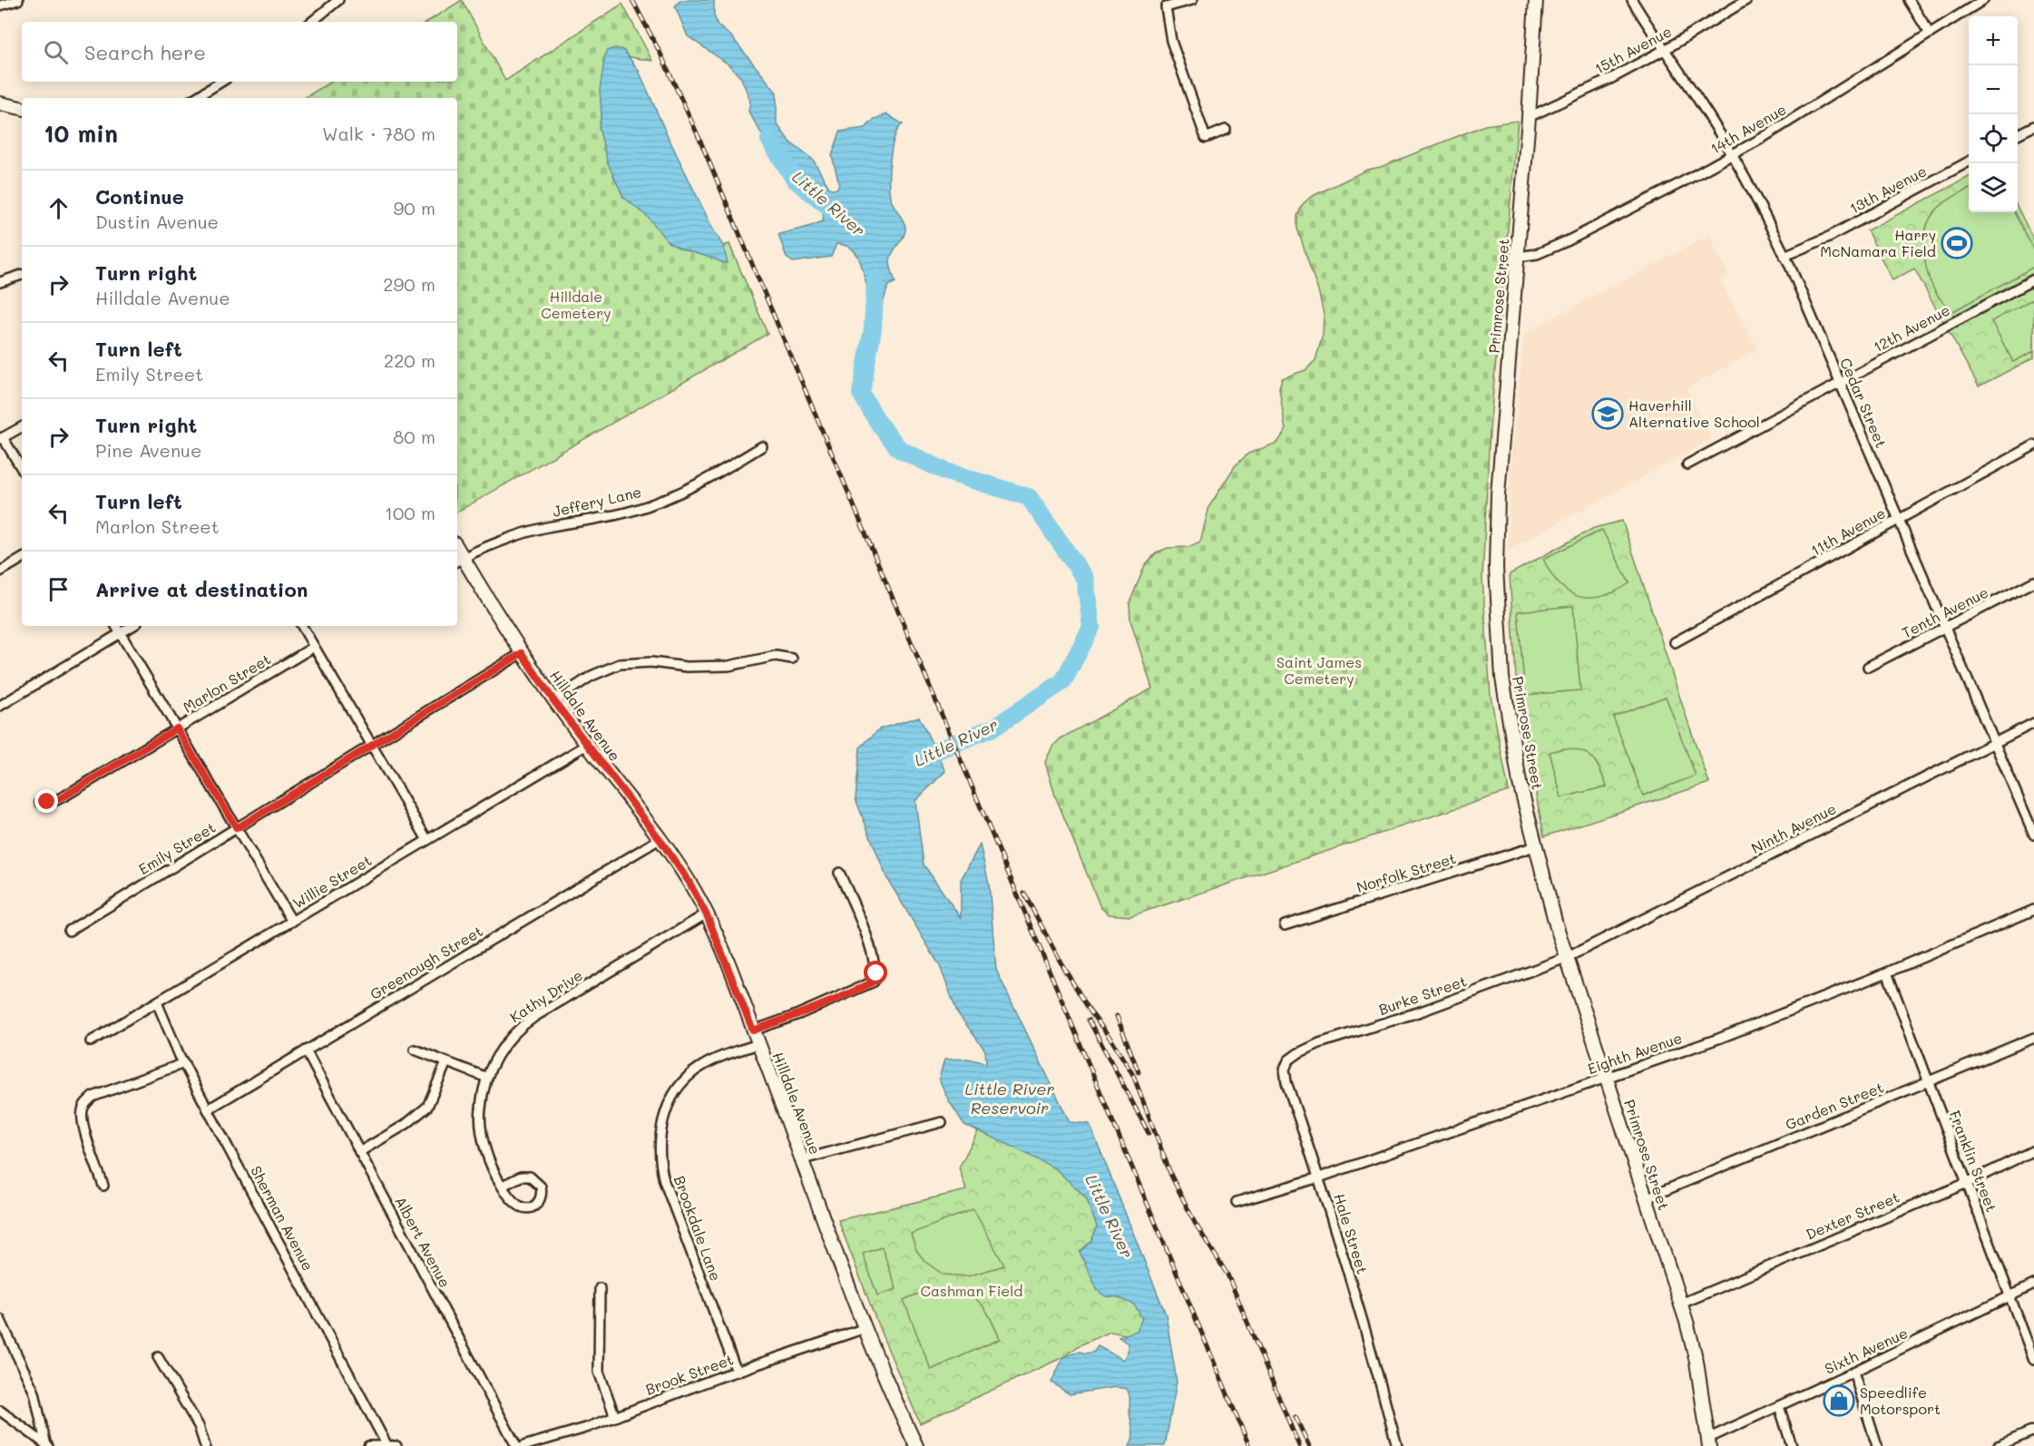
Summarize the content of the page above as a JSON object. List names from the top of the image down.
{
  "streets": {
    "main road": ["Primrose Street", "Hilldale Avenue"],
    "street": [
      "15th Avenue",
      "14th Avenue",
      "13th Avenue",
      "12th Avenue",
      "Cedar Street",
      "Jeffery Lane",
      "11th Avenue",
      "Tenth Avenue",
      "Marlon Street",
      "Ninth Avenue",
      "Emily Street",
      "Norfolk Street",
      "Willie Street",
      "Greenough Street",
      "Burke Street",
      "Kathy Drive",
      "Eighth Avenue",
      "Garden Street",
      "Franklin Street",
      "Dexter Street",
      "Sherman Avenue",
      "Brookdale Lane",
      "Hale Street",
      "Albert Avenue",
      "Sixth Avenue",
      "Brook Street"
    ]
  },
  "crossings": [
    ["15th Avenue", "Primrose Street"],
    ["15th Avenue", "Cedar Street"],
    ["14th Avenue", "Primrose Street"],
    ["14th Avenue", "Cedar Street"],
    ["13th Avenue", "Cedar Street"],
    ["Primrose Street", "Ninth Avenue"],
    ["Primrose Street", "Norfolk Street"],
    ["Primrose Street", "Burke Street"],
    ["Primrose Street", "Eighth Avenue"],
    ["Primrose Street", "Garden Street"],
    ["Primrose Street", "Dexter Street"],
    ["Primrose Street", "Sixth Avenue"],
    ["12th Avenue", "Cedar Street"],
    ["Cedar Street", "11th Avenue"],
    ["Cedar Street", "Tenth Avenue"],
    ["Cedar Street", "Ninth Avenue"],
    ["Jeffery Lane", "Hilldale Avenue"],
    ["Hilldale Avenue", "Emily Street"],
    ["Hilldale Avenue", "Willie Street"],
    ["Hilldale Avenue", "Greenough Street"],
    ["Hilldale Avenue", "Kathy Drive"],
    ["Hilldale Avenue", "Brookdale Lane"],
    ["Hilldale Avenue", "Brook Street"],
    ["Ninth Avenue", "Burke Street"],
    ["Willie Street", "Sherman Avenue"],
    ["Greenough Street", "Sherman Avenue"],
    ["Greenough Street", "Albert Avenue"],
    ["Burke Street", "Hale Street"],
    ["Eighth Avenue", "Franklin Street"],
    ["Eighth Avenue", "Hale Street"],
    ["Garden Street", "Franklin Street"],
    ["Franklin Street", "Dexter Street"],
    ["Franklin Street", "Sixth Avenue"],
    ["Brookdale Lane", "Brook Street"]
  ],
  "water": ["Little River", "Little River Reservoir"],
  "parks": ["Hilldale Cemetery", "Saint James Cemetery", "Cashman Field"],
  "places": {
    "sports": ["Harry McNamara Field"],
    "school or university": ["Haverhill Alternative School"],
    "shop": ["Speedlife Motorsport"]
  },
  "page": {
    "map_buttons": ["+", "−"],
    "search": "Search here",
    "heading": ["10 min", "Walk · 780 m"],
    "list": [
      ["Continue", "Dustin Avenue", "90 m"],
      ["Turn right", "Hilldale Avenue", "290 m"],
      ["Turn left", "Emily Street", "220 m"],
      ["Turn right", "Pine Avenue", "80 m"],
      ["Turn left", "Marlon Street", "100 m"],
      "Arrive at destination"
    ]
  }
}
